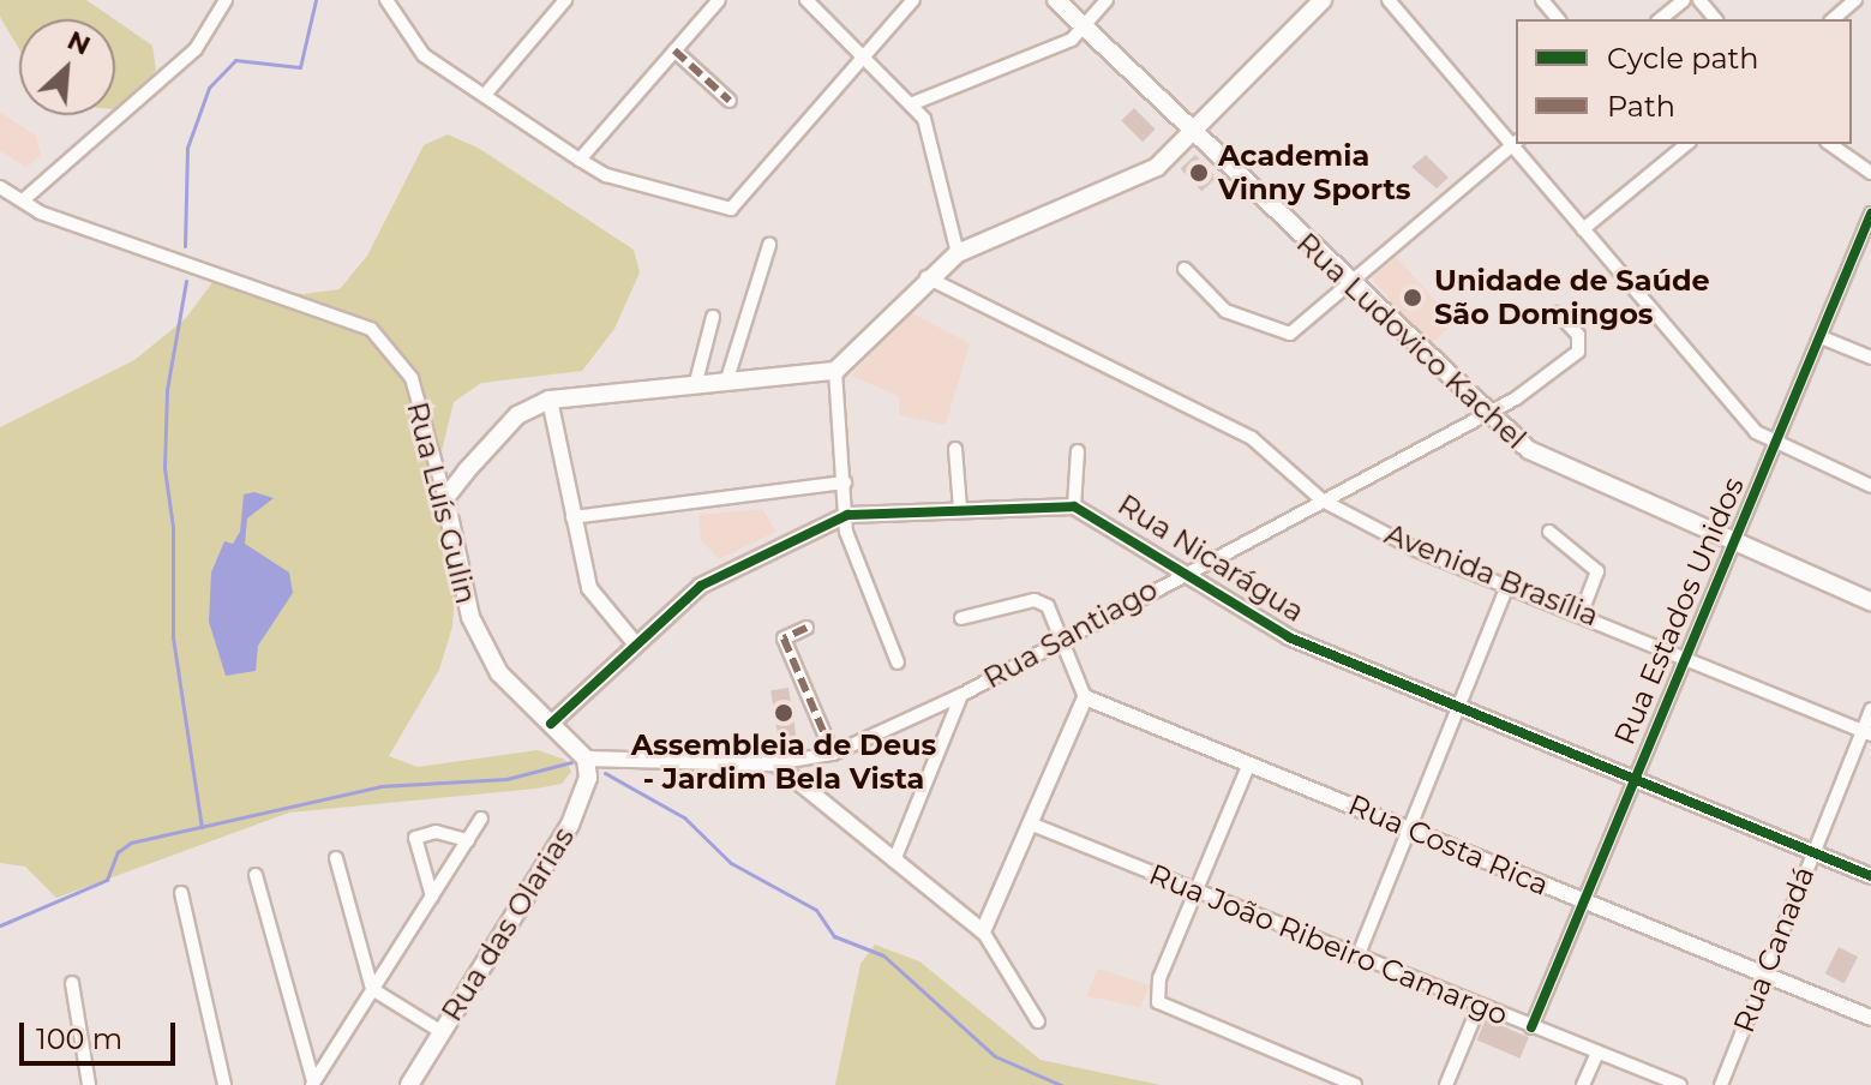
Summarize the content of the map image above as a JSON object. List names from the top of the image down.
{
  "streets": {
    "main road": ["Rua Ludovico Kachel", "Rua Luís Gulin", "Rua das Olarias"],
    "street": [
      "Rua Nicarágua",
      "Avenida Brasília",
      "Rua Estados Unidos",
      "Rua Santiago",
      "Rua Costa Rica",
      "Rua João Ribeiro Camargo",
      "Rua Canadá"
    ]
  },
  "crossings": [
    ["Rua Ludovico Kachel", "Rua Estados Unidos"],
    ["Rua Ludovico Kachel", "Rua Santiago"],
    ["Rua Luís Gulin", "Rua Nicarágua"],
    ["Rua Luís Gulin", "Rua Santiago"],
    ["Rua Luís Gulin", "Rua das Olarias"],
    ["Rua Nicarágua", "Rua Estados Unidos"],
    ["Rua Nicarágua", "Rua Santiago"],
    ["Rua Nicarágua", "Rua Canadá"],
    ["Avenida Brasília", "Rua Estados Unidos"],
    ["Avenida Brasília", "Rua Santiago"],
    ["Avenida Brasília", "Rua Canadá"],
    ["Rua Estados Unidos", "Rua Costa Rica"],
    ["Rua Estados Unidos", "Rua João Ribeiro Camargo"],
    ["Rua Santiago", "Rua das Olarias"],
    ["Rua Costa Rica", "Rua Canadá"]
  ],
  "places": ["Academia Vinny Sports", "Unidade de Saúde São Domingos", "Assembleia de Deus - Jardim Bela Vista"],
  "legend": ["Cycle path", "Path"],
  "scale_bar": "100 m",
  "north": "top right"
}
